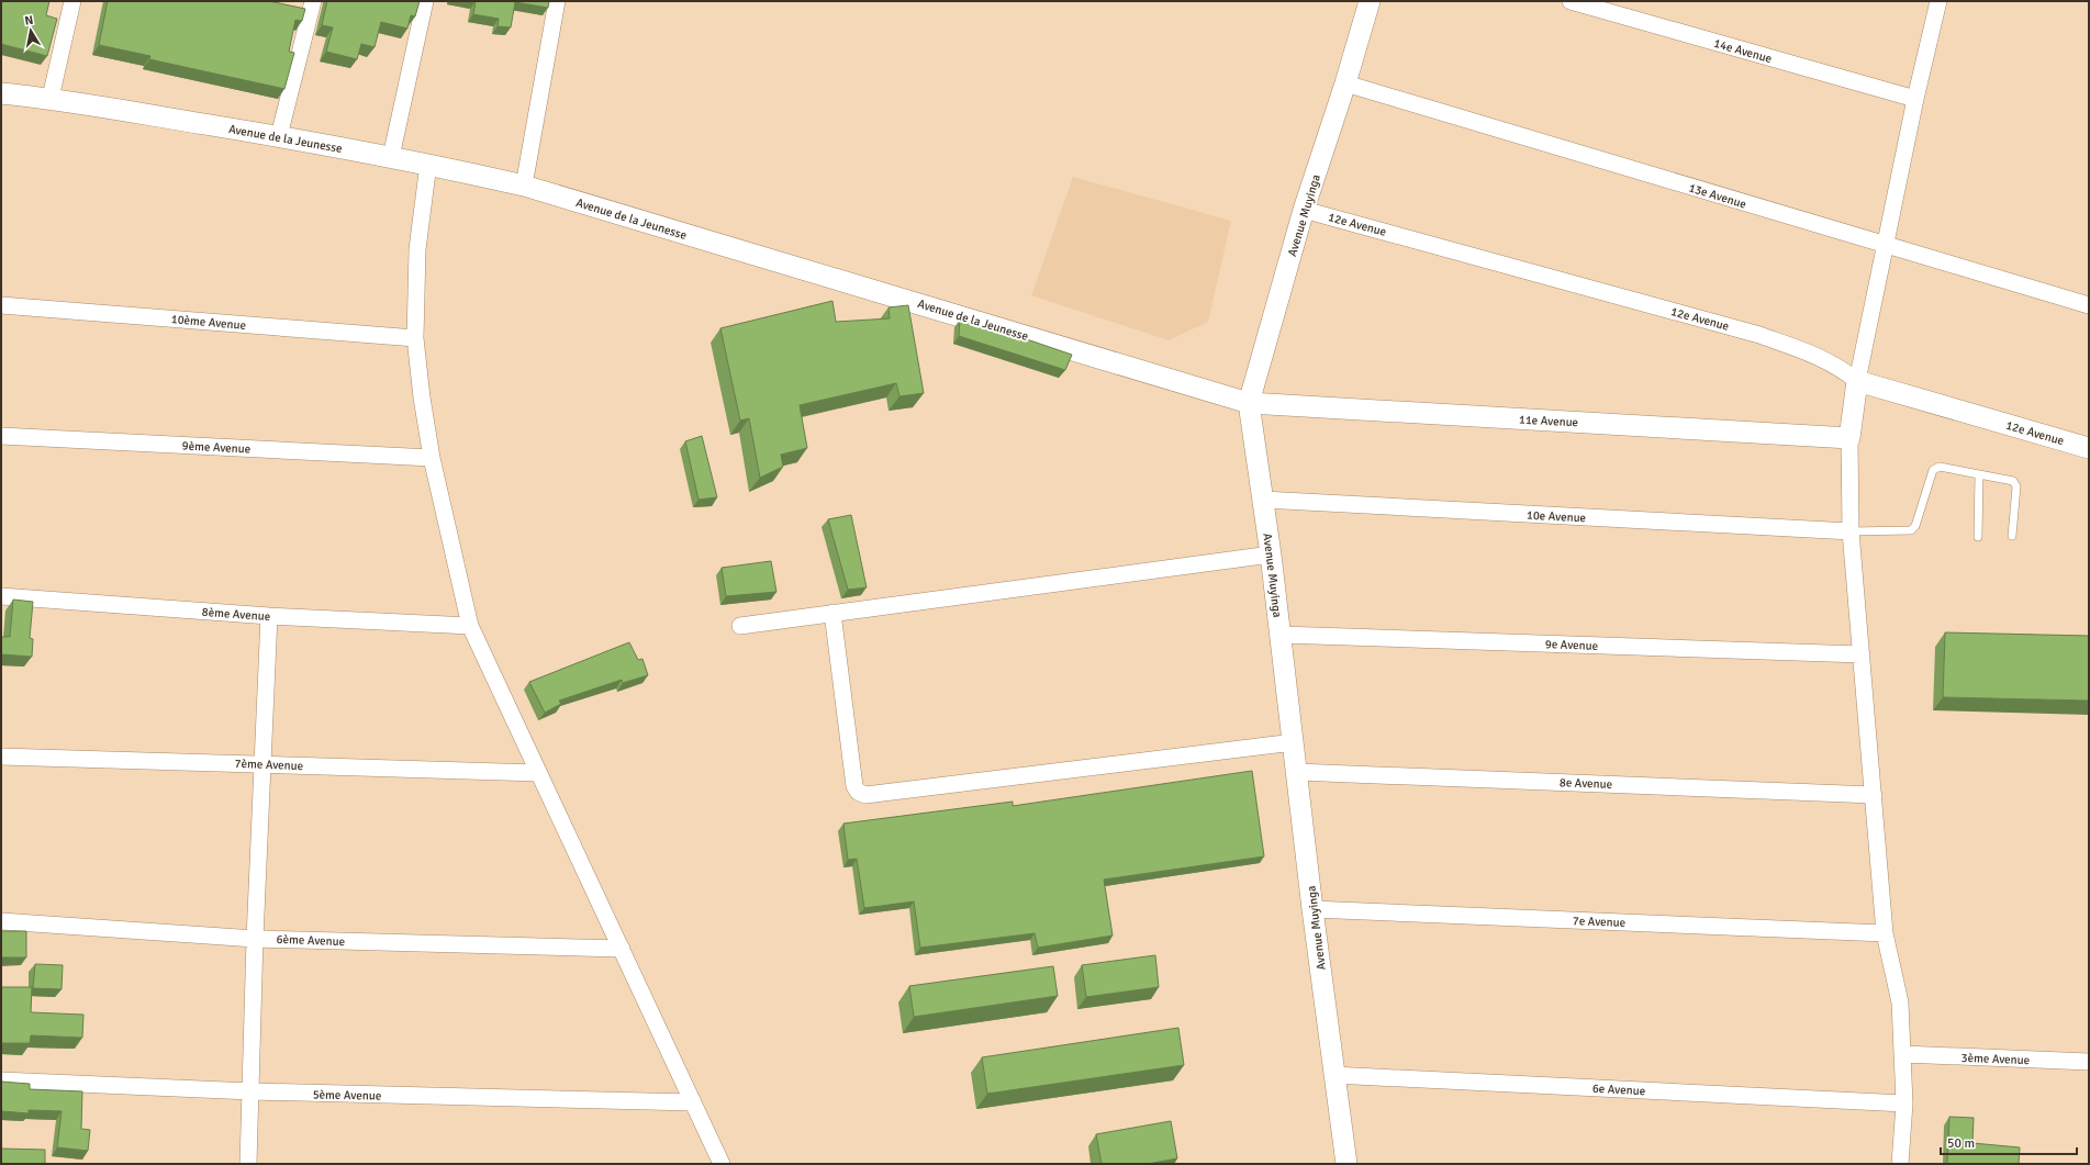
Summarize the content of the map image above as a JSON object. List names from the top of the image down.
{
  "streets": {
    "street": [
      "14e Avenue",
      "Avenue de la Jeunesse",
      "13e Avenue",
      "Avenue Muyinga",
      "12e Avenue",
      "10ème Avenue",
      "11e Avenue",
      "9ème Avenue",
      "10e Avenue",
      "8ème Avenue",
      "9e Avenue",
      "7ème Avenue",
      "8e Avenue",
      "7e Avenue",
      "6ème Avenue",
      "3ème Avenue",
      "6e Avenue",
      "5ème Avenue"
    ]
  },
  "crossings": [
    ["Avenue de la Jeunesse", "Avenue Muyinga"],
    ["Avenue de la Jeunesse", "11e Avenue"],
    ["13e Avenue", "Avenue Muyinga"],
    ["Avenue Muyinga", "12e Avenue"],
    ["Avenue Muyinga", "11e Avenue"],
    ["Avenue Muyinga", "10e Avenue"],
    ["Avenue Muyinga", "9e Avenue"],
    ["Avenue Muyinga", "8e Avenue"],
    ["Avenue Muyinga", "7e Avenue"],
    ["Avenue Muyinga", "6e Avenue"]
  ],
  "scale_bar": "50 m",
  "north": "top"
}
